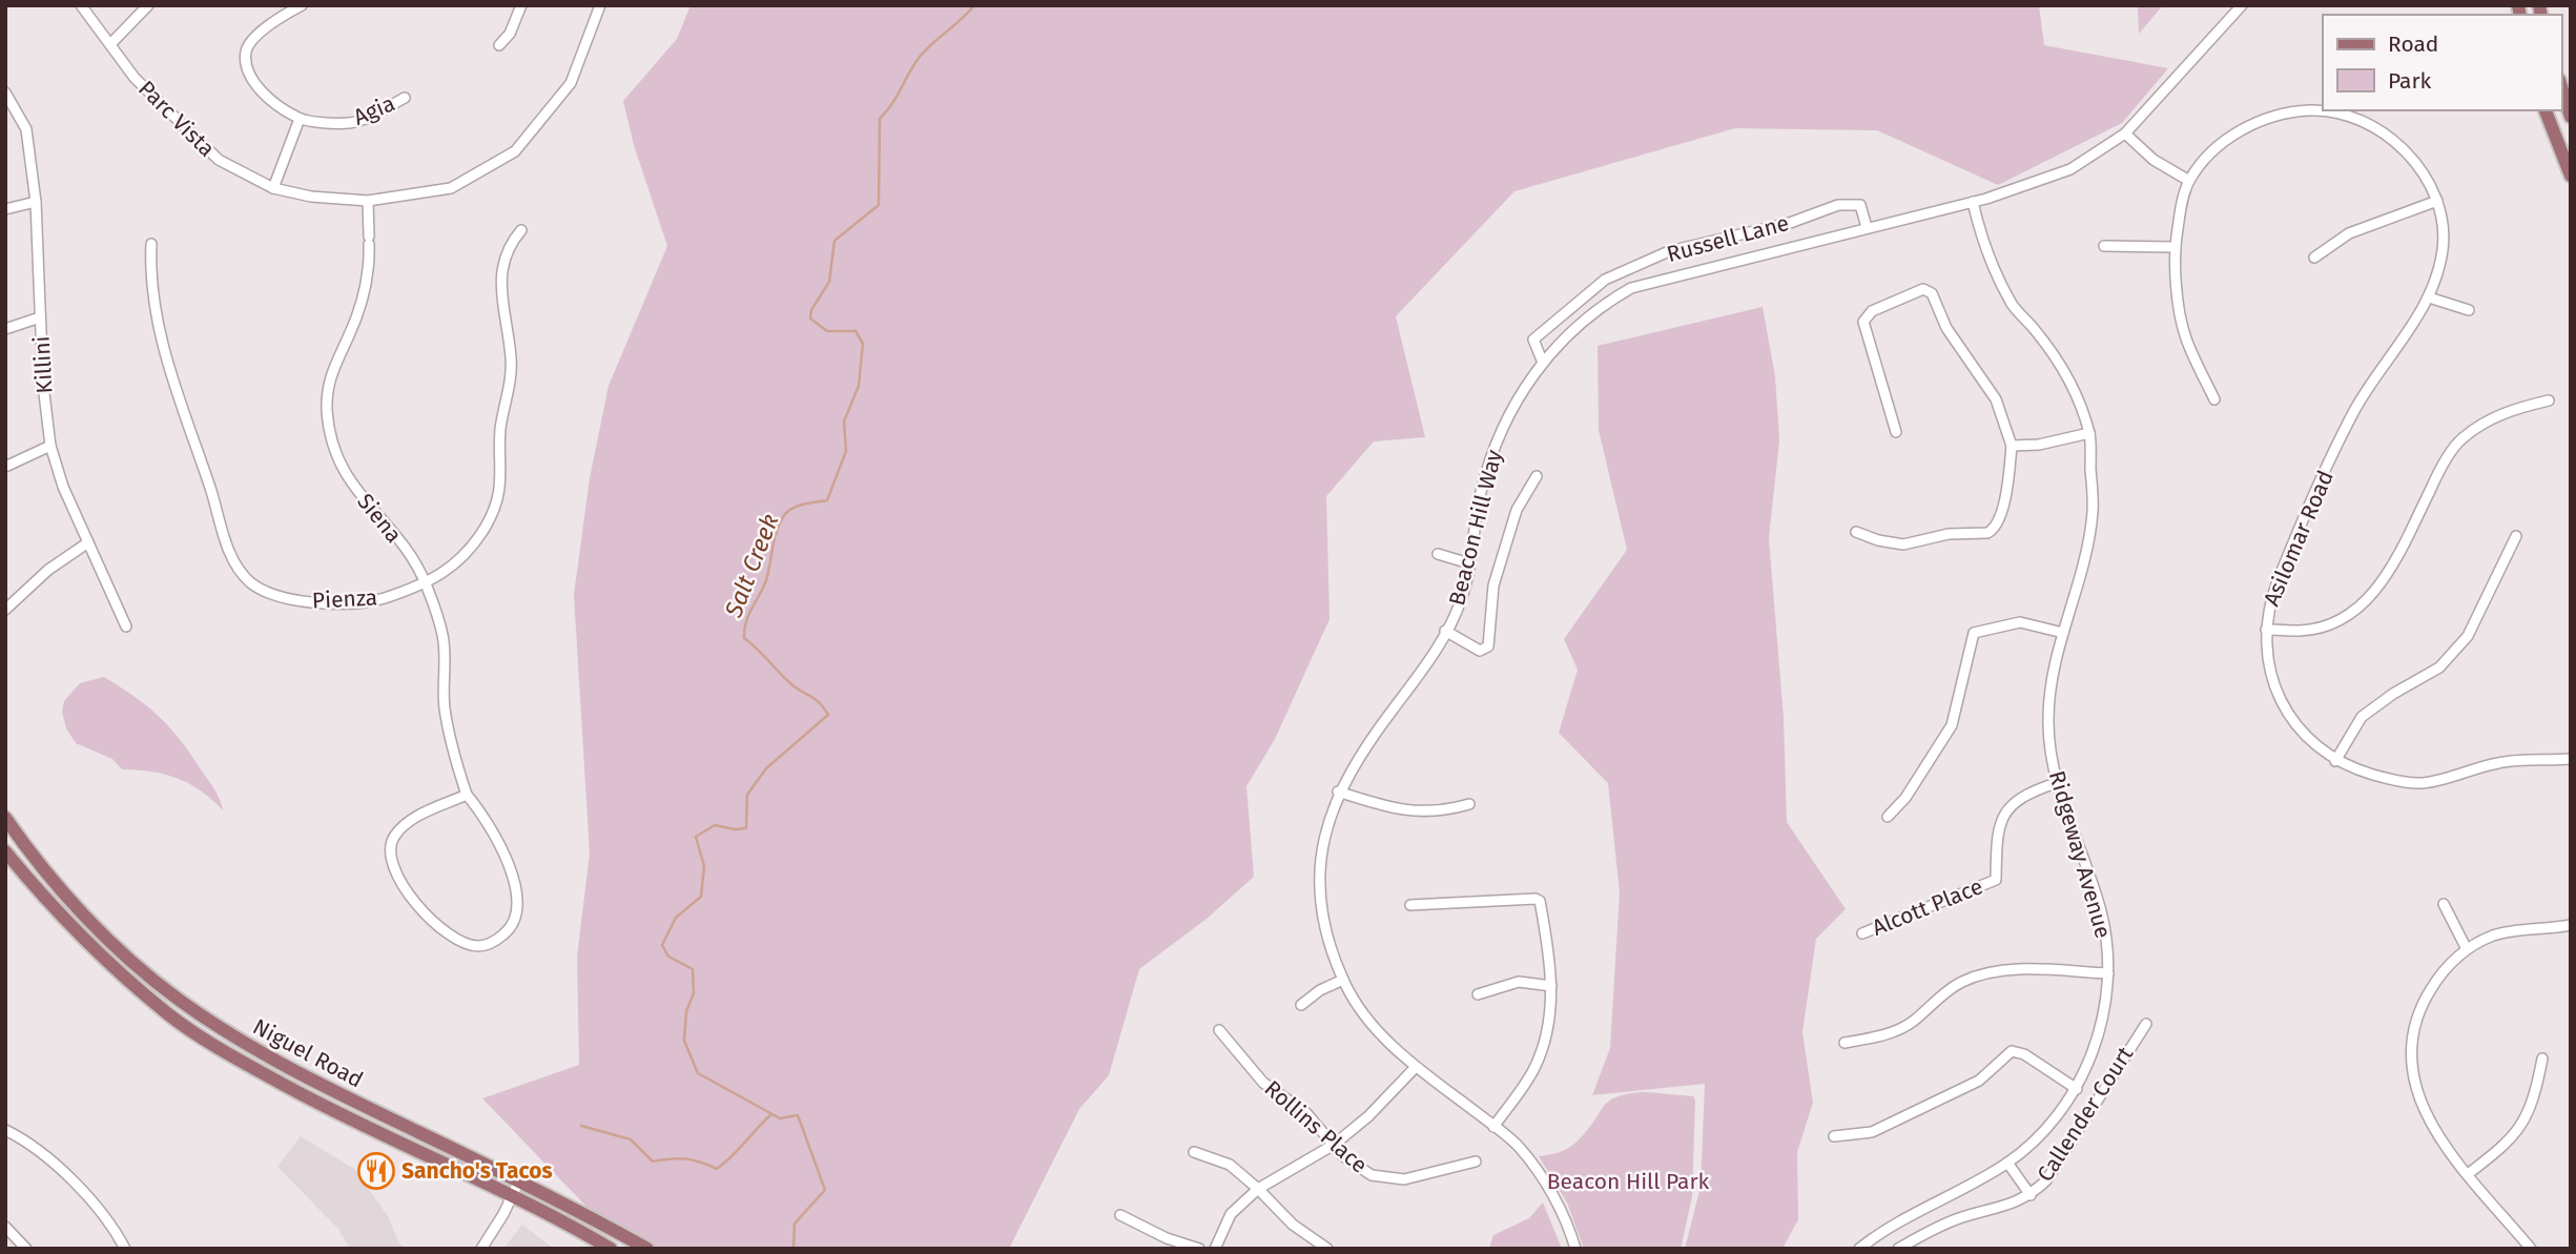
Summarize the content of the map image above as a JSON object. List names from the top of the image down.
{
  "streets": {
    "main road": ["Niguel Road"],
    "street": [
      "Agia",
      "Parc Vista",
      "Russell Lane",
      "Killini",
      "Siena",
      "Beacon Hill Way",
      "Asilomar Road",
      "Pienza",
      "Ridgeway Avenue",
      "Alcott Place",
      "Callender Court",
      "Rollins Place"
    ]
  },
  "crossings": [
    ["Parc Vista", "Siena"],
    ["Russell Lane", "Beacon Hill Way"],
    ["Siena", "Pienza"],
    ["Beacon Hill Way", "Ridgeway Avenue"],
    ["Ridgeway Avenue", "Alcott Place"]
  ],
  "water": ["Salt Creek"],
  "parks": ["Beacon Hill Park"],
  "places": {
    "restaurant": ["Sancho's Tacos"]
  },
  "legend": ["Road", "Park"]
}
